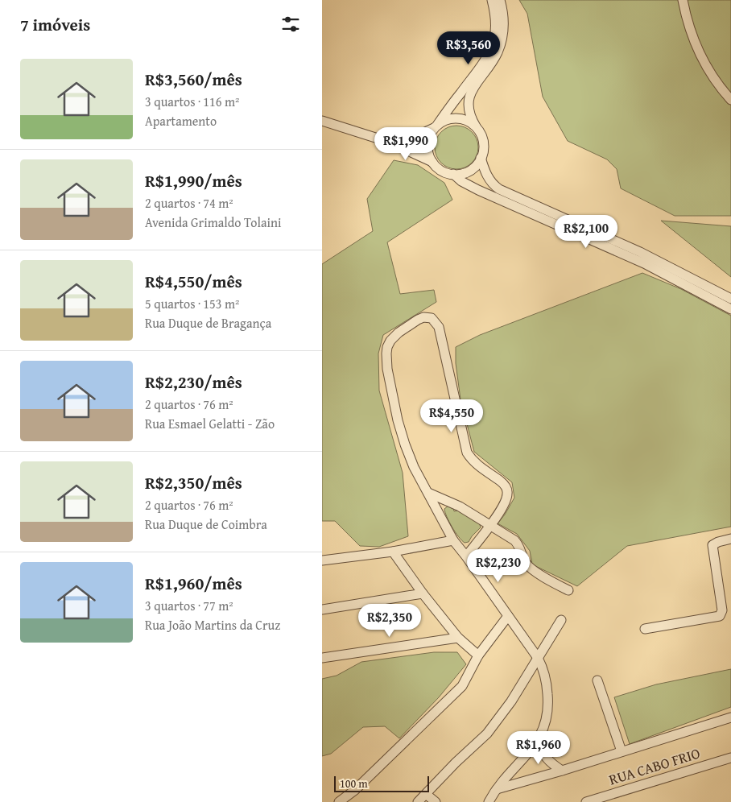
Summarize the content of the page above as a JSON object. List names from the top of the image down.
{
  "streets": {
    "street": ["RUA CABO FRIO"]
  },
  "scale_bar": "100 m",
  "page": {
    "heading": "7 imóveis",
    "price": [
      "R$3,560",
      "R$1,990",
      "R$2,100",
      "R$4,550",
      "R$2,230",
      "R$2,350",
      "R$1,960"
    ],
    "list": [
      {
        "name": "R$3,560/mês",
        "note": "3 quartos · 116 m² · Apartamento"
      },
      {
        "name": "R$1,990/mês",
        "note": "2 quartos · 74 m² · Avenida Grimaldo Tolaini"
      },
      {
        "name": "R$4,550/mês",
        "note": "5 quartos · 153 m² · Rua Duque de Bragança"
      },
      {
        "name": "R$2,230/mês",
        "note": "2 quartos · 76 m² · Rua Esmael Gelatti - Zão"
      },
      {
        "name": "R$2,350/mês",
        "note": "2 quartos · 76 m² · Rua Duque de Coimbra"
      },
      {
        "name": "R$1,960/mês",
        "note": "3 quartos · 77 m² · Rua João Martins da Cruz"
      }
    ],
    "scale": "100 m"
  }
}
